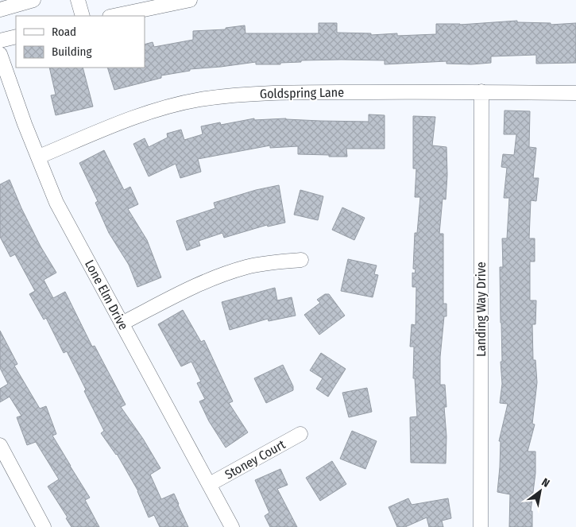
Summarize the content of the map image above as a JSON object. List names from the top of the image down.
{
  "streets": {
    "street": [
      "Goldspring Lane",
      "Lone Elm Drive",
      "Landing Way Drive",
      "Stoney Court"
    ]
  },
  "crossings": [
    ["Goldspring Lane", "Lone Elm Drive"],
    ["Goldspring Lane", "Landing Way Drive"],
    ["Lone Elm Drive", "Stoney Court"]
  ],
  "legend": ["Road", "Building"],
  "north": "top right"
}
